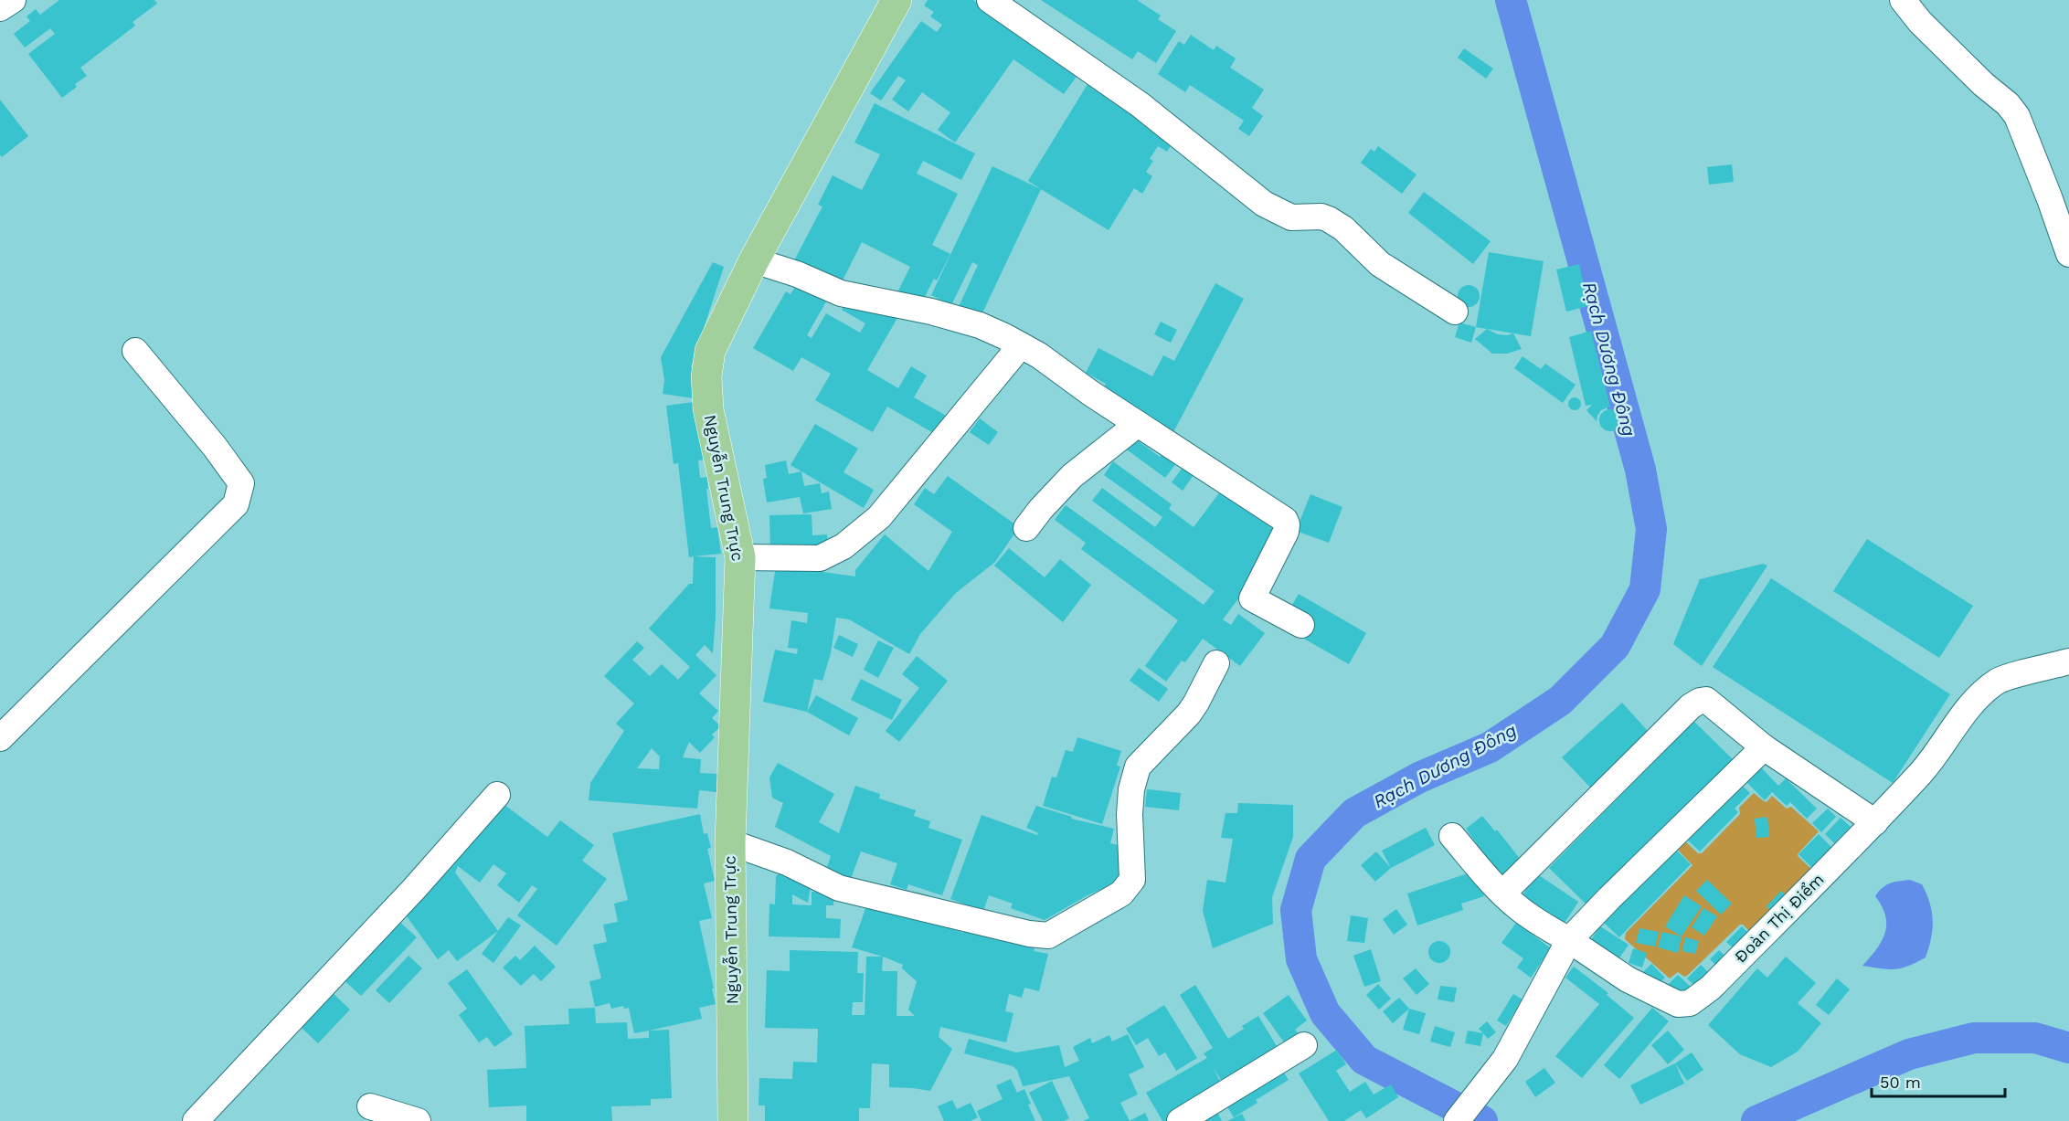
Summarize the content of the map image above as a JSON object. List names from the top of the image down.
{
  "streets": {
    "main road": ["Nguyễn Trung Trực"],
    "street": ["Đoàn Thị Điểm"]
  },
  "water": ["Rạch Dương Đông"],
  "scale_bar": "50 m"
}
